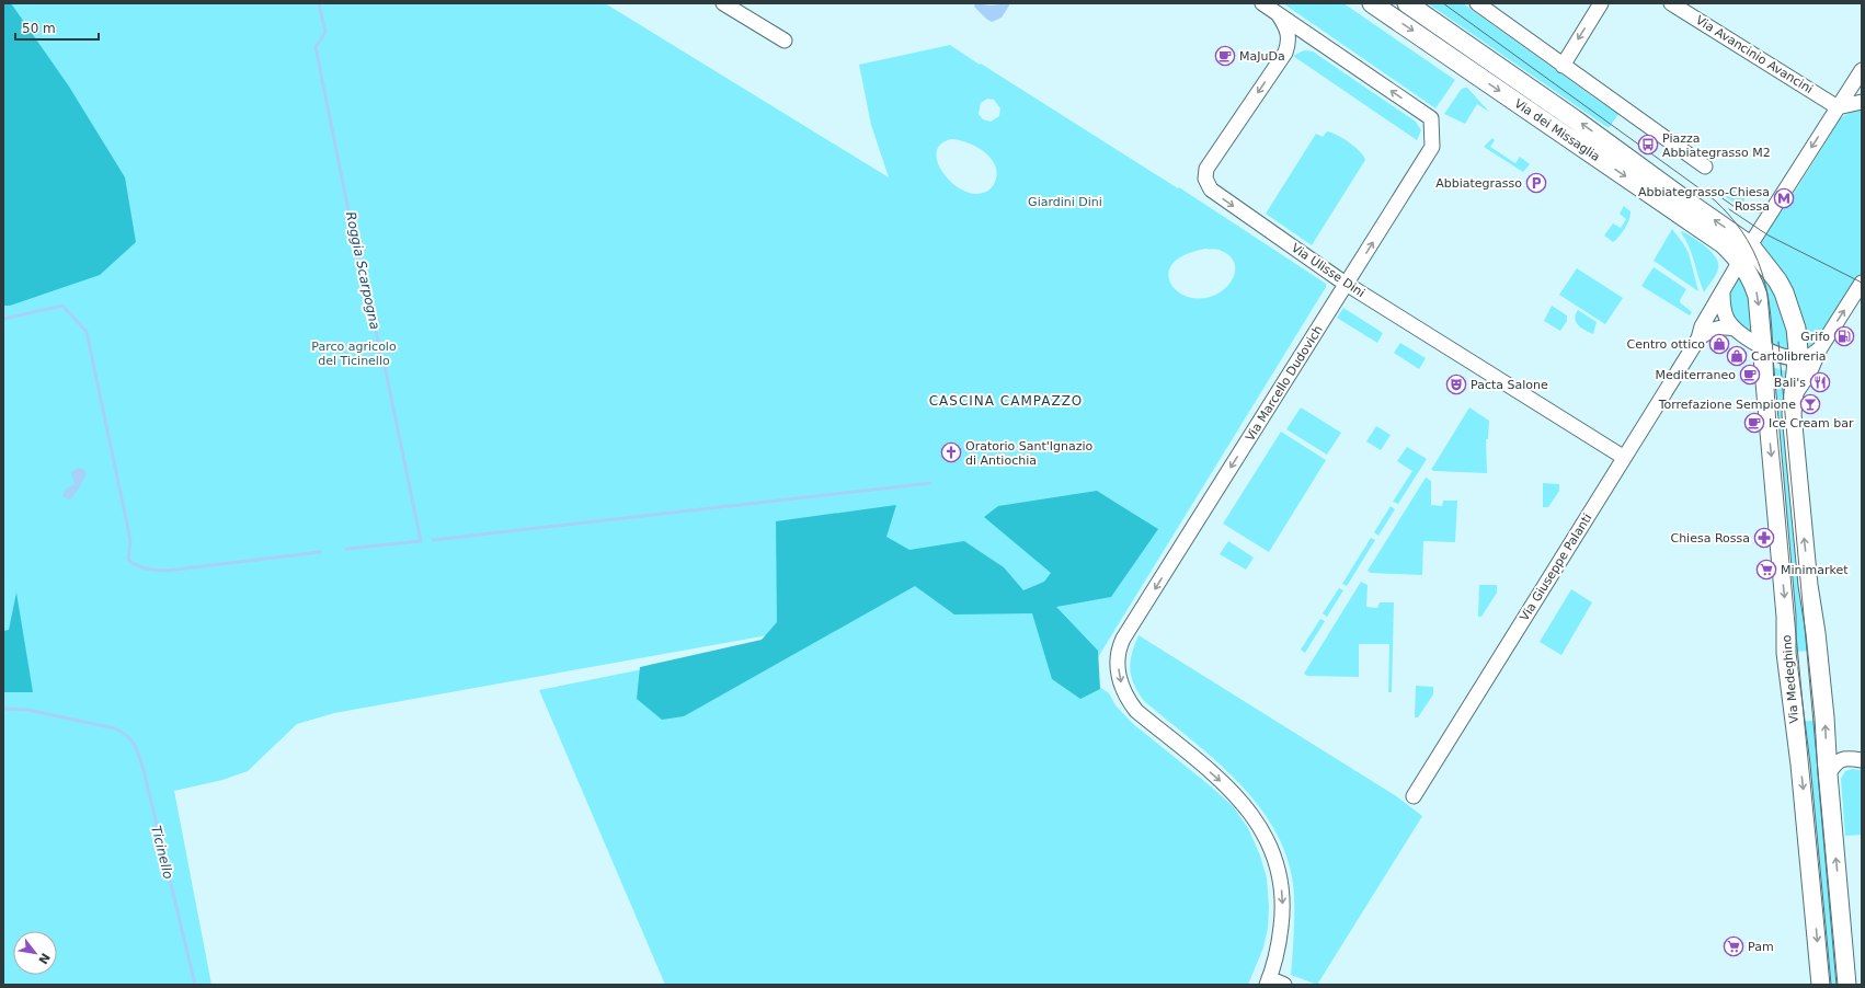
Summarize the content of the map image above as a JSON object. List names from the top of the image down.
{
  "streets": {
    "main road": ["Via dei Missaglia", "Via Medeghino"],
    "street": [
      "Via Avancinio Avancini",
      "Via Ulisse Dini",
      "Via Marcello Dudovich",
      "Via Giuseppe Palanti"
    ]
  },
  "crossings": [
    ["Via Avancinio Avancini", "Via Giuseppe Palanti"],
    ["Via dei Missaglia", "Via Giuseppe Palanti"],
    ["Via dei Missaglia", "Via Medeghino"],
    ["Via Ulisse Dini", "Via Marcello Dudovich"],
    ["Via Ulisse Dini", "Via Giuseppe Palanti"]
  ],
  "districts": ["CASCINA CAMPAZZO"],
  "water": ["Roggia Scarpogna", "Ticinello"],
  "parks": ["Giardini Dini", "Parco agricolo del Ticinello"],
  "places": {
    "cafe": ["MaJuDa", "Mediterraneo", "Ice Cream bar"],
    "bus stop": ["Piazza Abbiategrasso M2"],
    "parking": ["Abbiategrasso"],
    "metro station": ["Abbiategrasso-Chiesa Rossa"],
    "fuel station": ["Grifo"],
    "shop": ["Centro ottico", "Cartolibreria"],
    "restaurant": ["Bali's"],
    "theatre": ["Pacta Salone"],
    "bar": ["Torrefazione Sempione"],
    "church": ["Oratorio Sant'Ignazio di Antiochia"],
    "pharmacy": ["Chiesa Rossa"],
    "supermarket": ["Minimarket", "Pam"]
  },
  "scale_bar": "50 m",
  "north": "bottom right"
}
